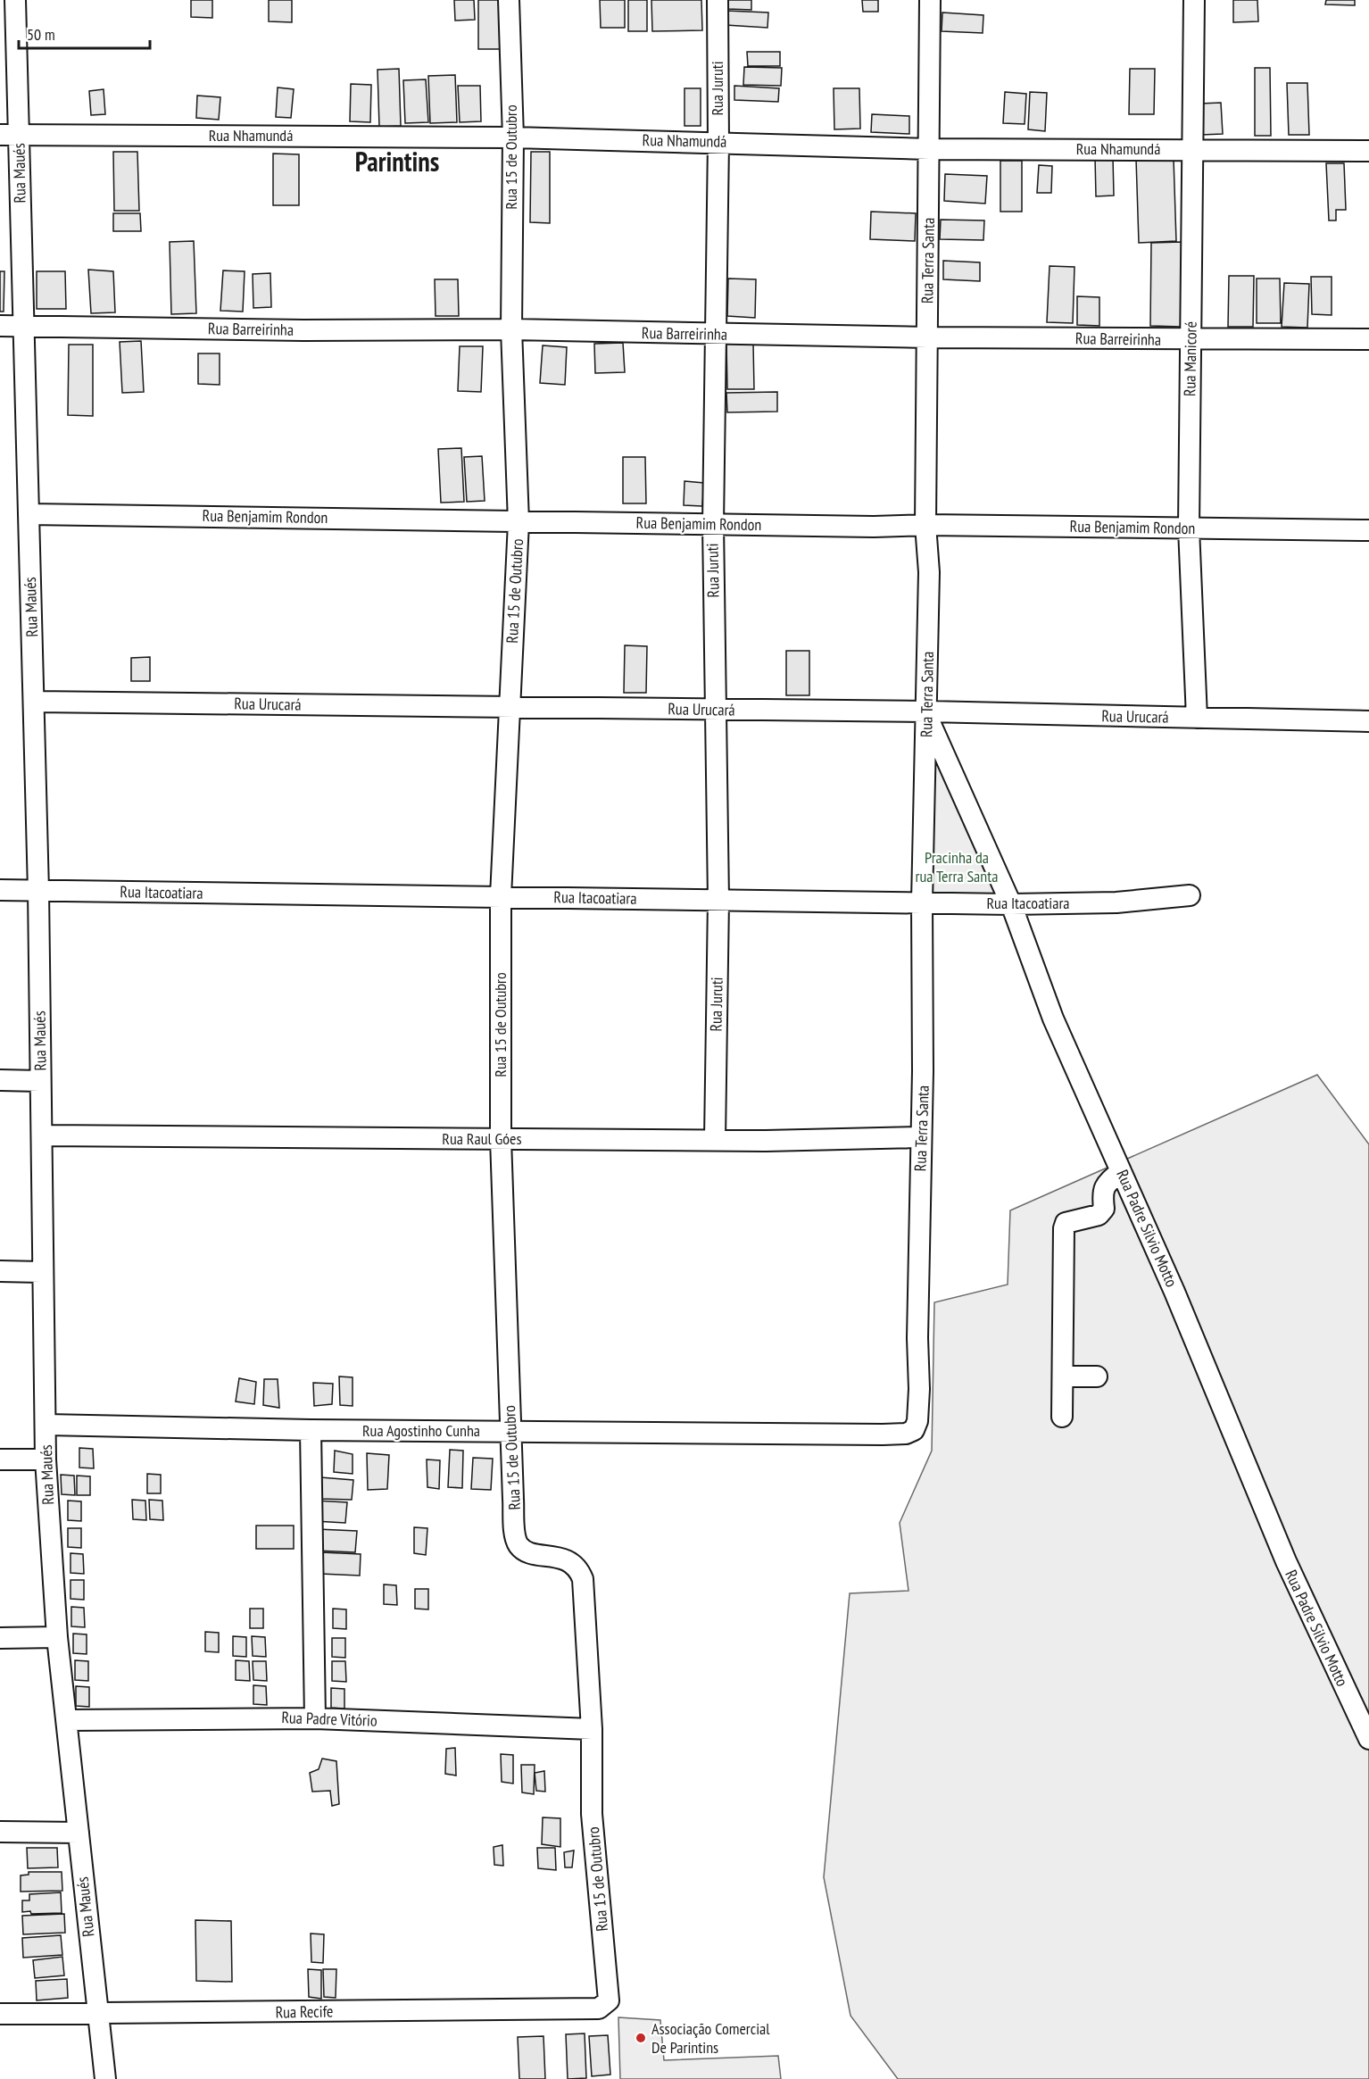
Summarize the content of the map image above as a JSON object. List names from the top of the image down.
{
  "streets": {
    "street": [
      "Rua Juruti",
      "Rua Nhamundá",
      "Rua 15 de Outubro",
      "Rua Maués",
      "Rua Terra Santa",
      "Rua Barreirinha",
      "Rua Manicoré",
      "Rua Benjamim Rondon",
      "Rua Urucará",
      "Rua Itacoatiara",
      "Rua Raul Góes",
      "Rua Padre Silvio Motto",
      "Rua Agostinho Cunha",
      "Rua Padre Vitório",
      "Rua Recife"
    ]
  },
  "crossings": [
    ["Rua Juruti", "Rua Nhamundá"],
    ["Rua Juruti", "Rua Barreirinha"],
    ["Rua Juruti", "Rua Benjamim Rondon"],
    ["Rua Juruti", "Rua Urucará"],
    ["Rua Juruti", "Rua Itacoatiara"],
    ["Rua Juruti", "Rua Raul Góes"],
    ["Rua Nhamundá", "Rua 15 de Outubro"],
    ["Rua Nhamundá", "Rua Maués"],
    ["Rua Nhamundá", "Rua Terra Santa"],
    ["Rua Nhamundá", "Rua Manicoré"],
    ["Rua 15 de Outubro", "Rua Barreirinha"],
    ["Rua 15 de Outubro", "Rua Benjamim Rondon"],
    ["Rua 15 de Outubro", "Rua Urucará"],
    ["Rua 15 de Outubro", "Rua Itacoatiara"],
    ["Rua 15 de Outubro", "Rua Raul Góes"],
    ["Rua 15 de Outubro", "Rua Agostinho Cunha"],
    ["Rua 15 de Outubro", "Rua Padre Vitório"],
    ["Rua 15 de Outubro", "Rua Recife"],
    ["Rua Maués", "Rua Barreirinha"],
    ["Rua Maués", "Rua Benjamim Rondon"],
    ["Rua Maués", "Rua Urucará"],
    ["Rua Maués", "Rua Itacoatiara"],
    ["Rua Maués", "Rua Raul Góes"],
    ["Rua Maués", "Rua Agostinho Cunha"],
    ["Rua Maués", "Rua Padre Vitório"],
    ["Rua Maués", "Rua Recife"],
    ["Rua Terra Santa", "Rua Barreirinha"],
    ["Rua Terra Santa", "Rua Benjamim Rondon"],
    ["Rua Terra Santa", "Rua Urucará"],
    ["Rua Terra Santa", "Rua Itacoatiara"],
    ["Rua Terra Santa", "Rua Raul Góes"],
    ["Rua Terra Santa", "Rua Padre Silvio Motto"],
    ["Rua Terra Santa", "Rua Agostinho Cunha"],
    ["Rua Barreirinha", "Rua Manicoré"],
    ["Rua Manicoré", "Rua Benjamim Rondon"],
    ["Rua Manicoré", "Rua Urucará"],
    ["Rua Urucará", "Rua Padre Silvio Motto"],
    ["Rua Itacoatiara", "Rua Padre Silvio Motto"]
  ],
  "districts": ["Parintins"],
  "parks": ["Pracinha da rua Terra Santa"],
  "places": ["Associação Comercial De Parintins"],
  "scale_bar": "50 m"
}
